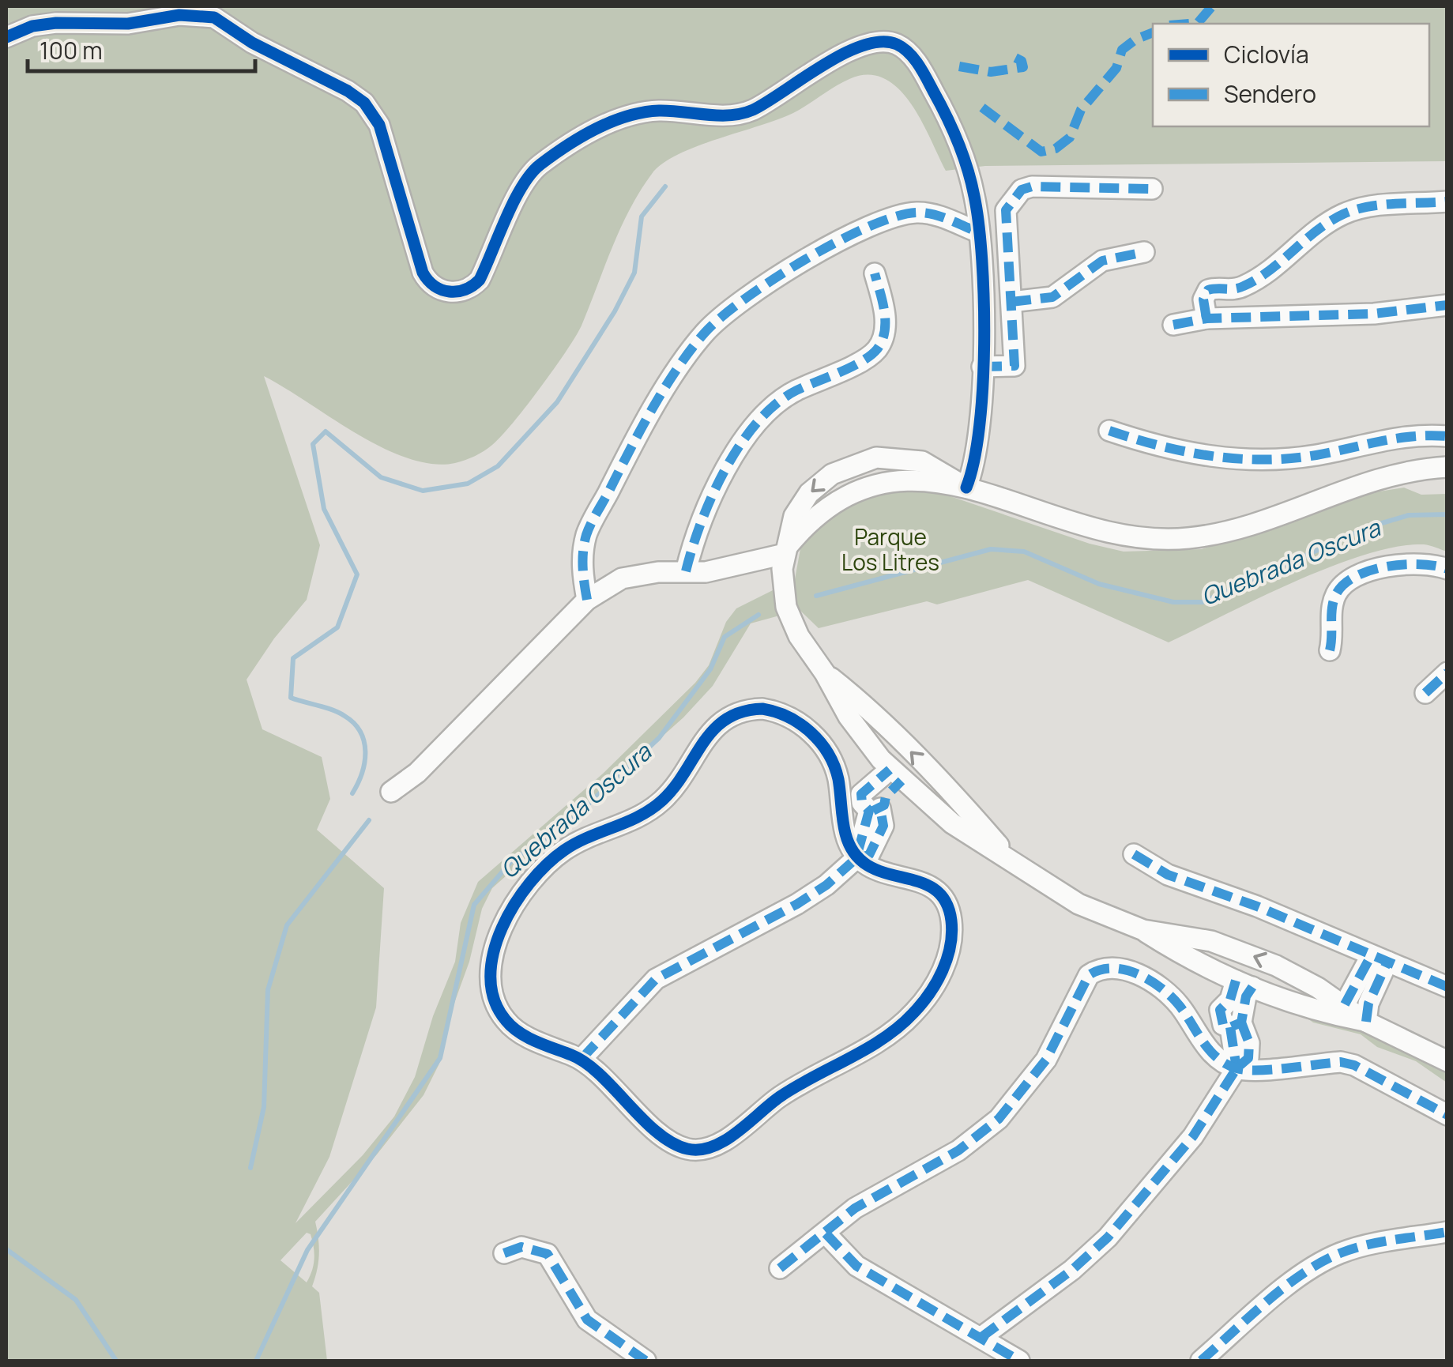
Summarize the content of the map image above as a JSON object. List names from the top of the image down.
{
  "water": ["Quebrada Oscura"],
  "parks": ["Parque Los Litres"],
  "legend": ["Ciclovía", "Sendero"],
  "scale_bar": "100 m"
}
